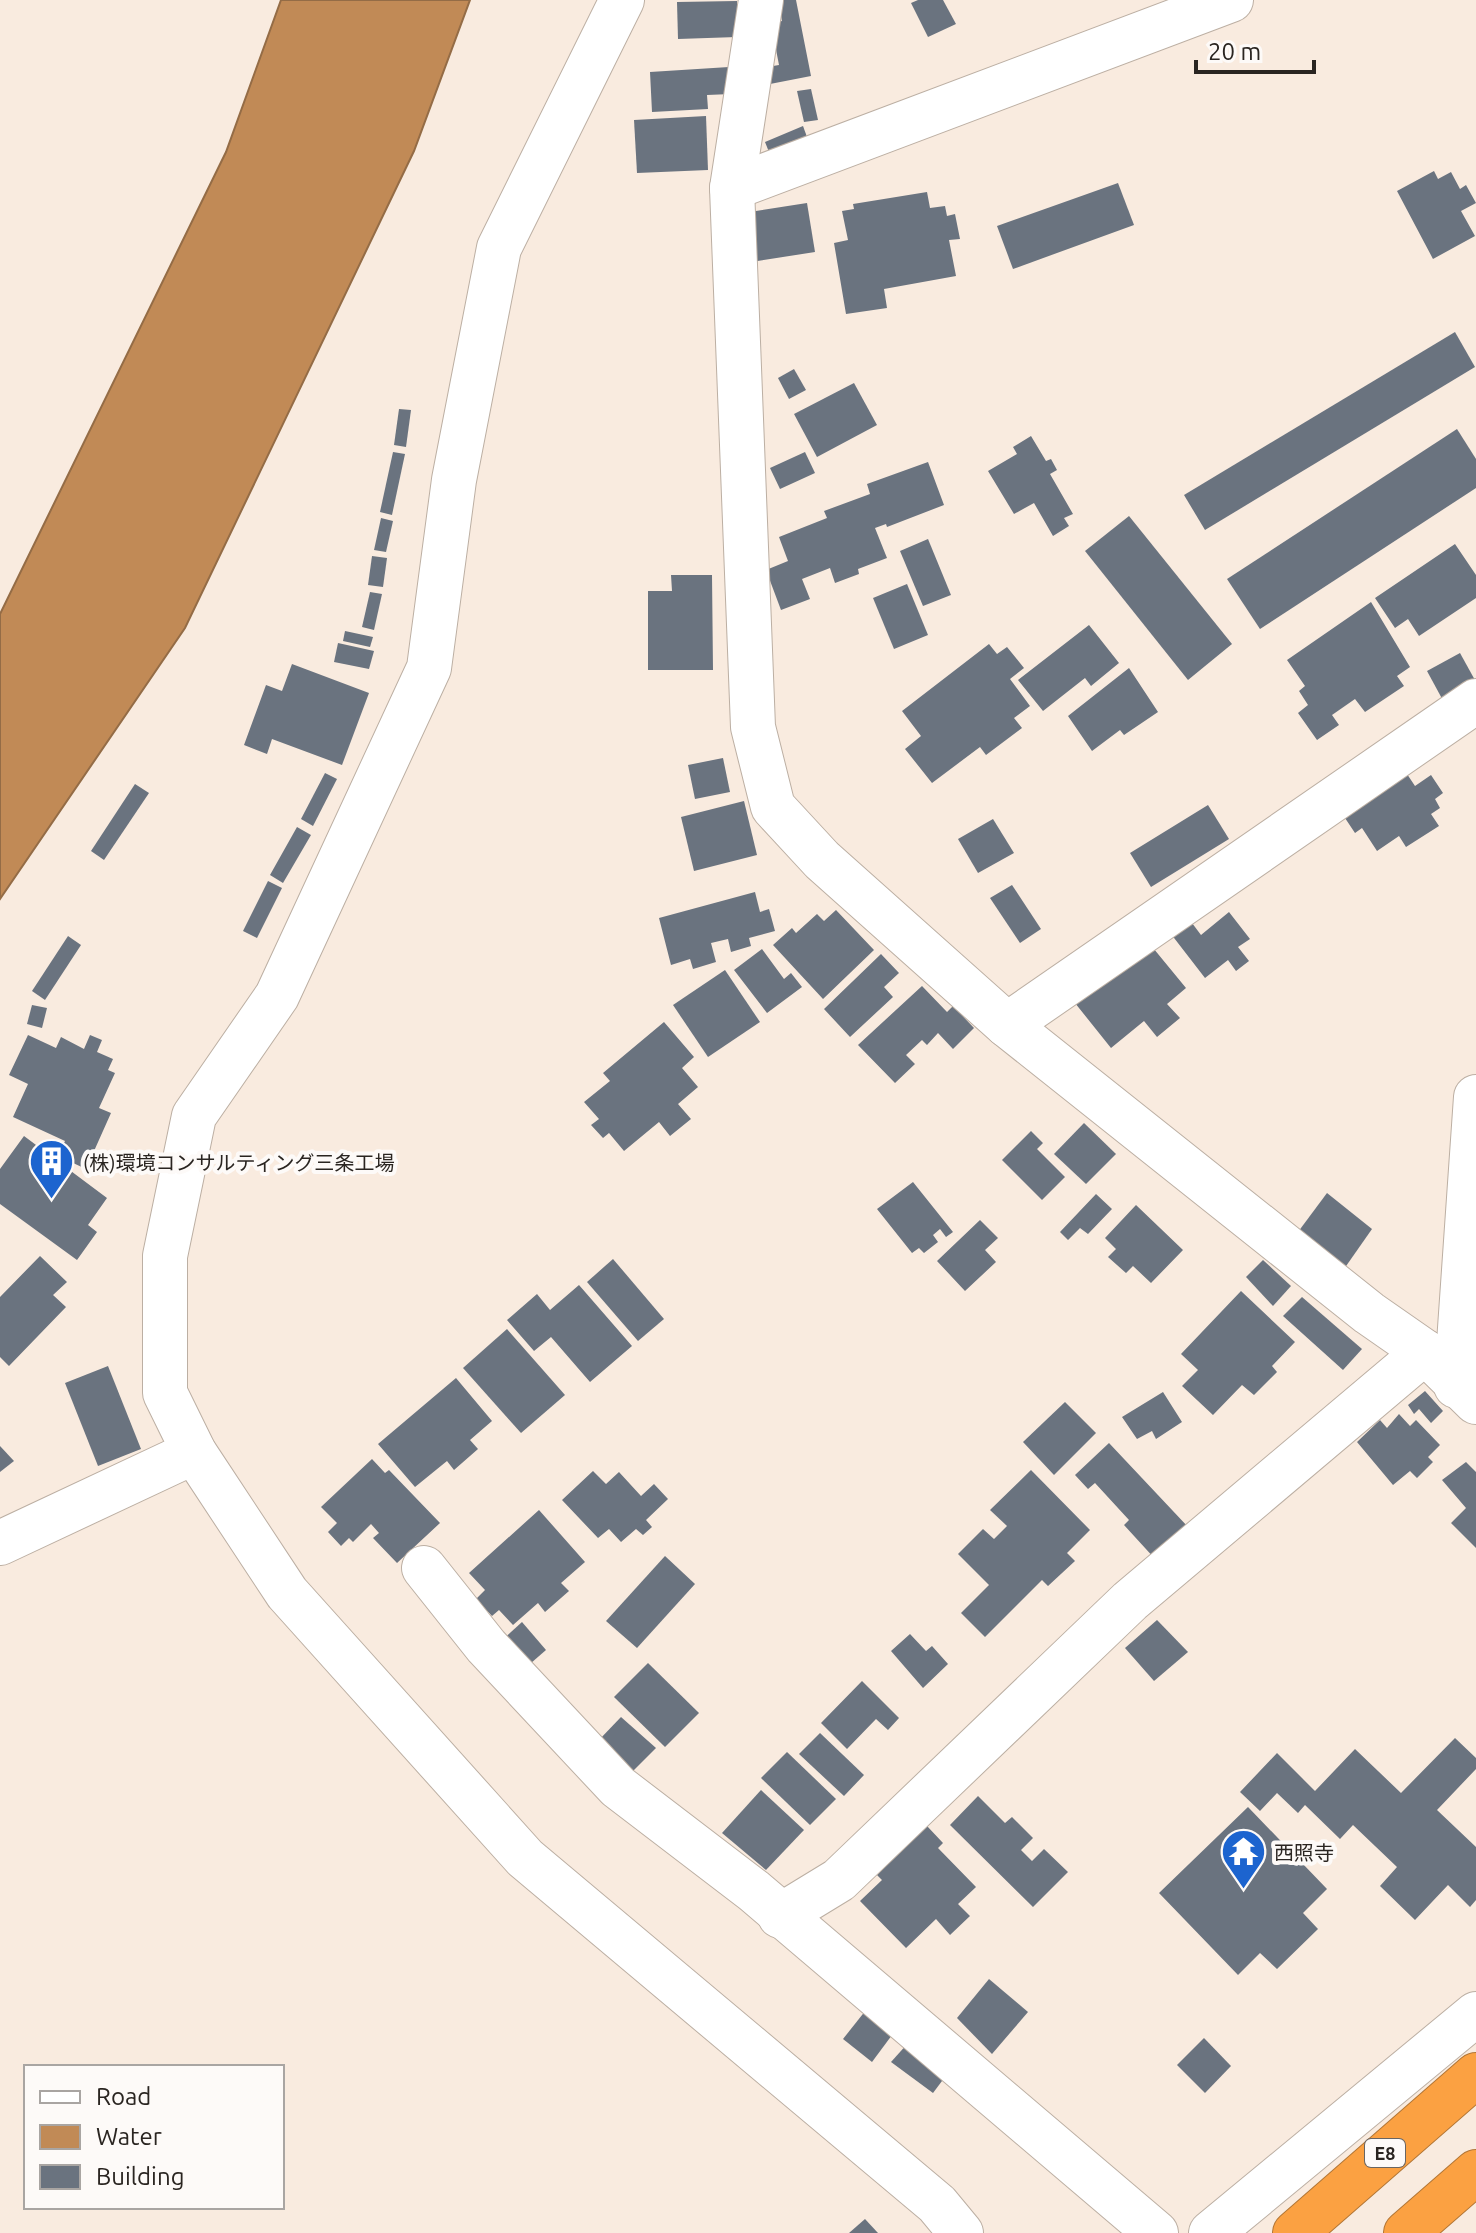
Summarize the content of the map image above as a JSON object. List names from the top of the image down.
{
  "streets": {
    "highway": ["E8"]
  },
  "places": {
    "building": ["(株)環境コンサルティング三条工場"],
    "temple": ["西照寺"]
  },
  "legend": ["Road", "Water", "Building"],
  "scale_bar": "20 m"
}
